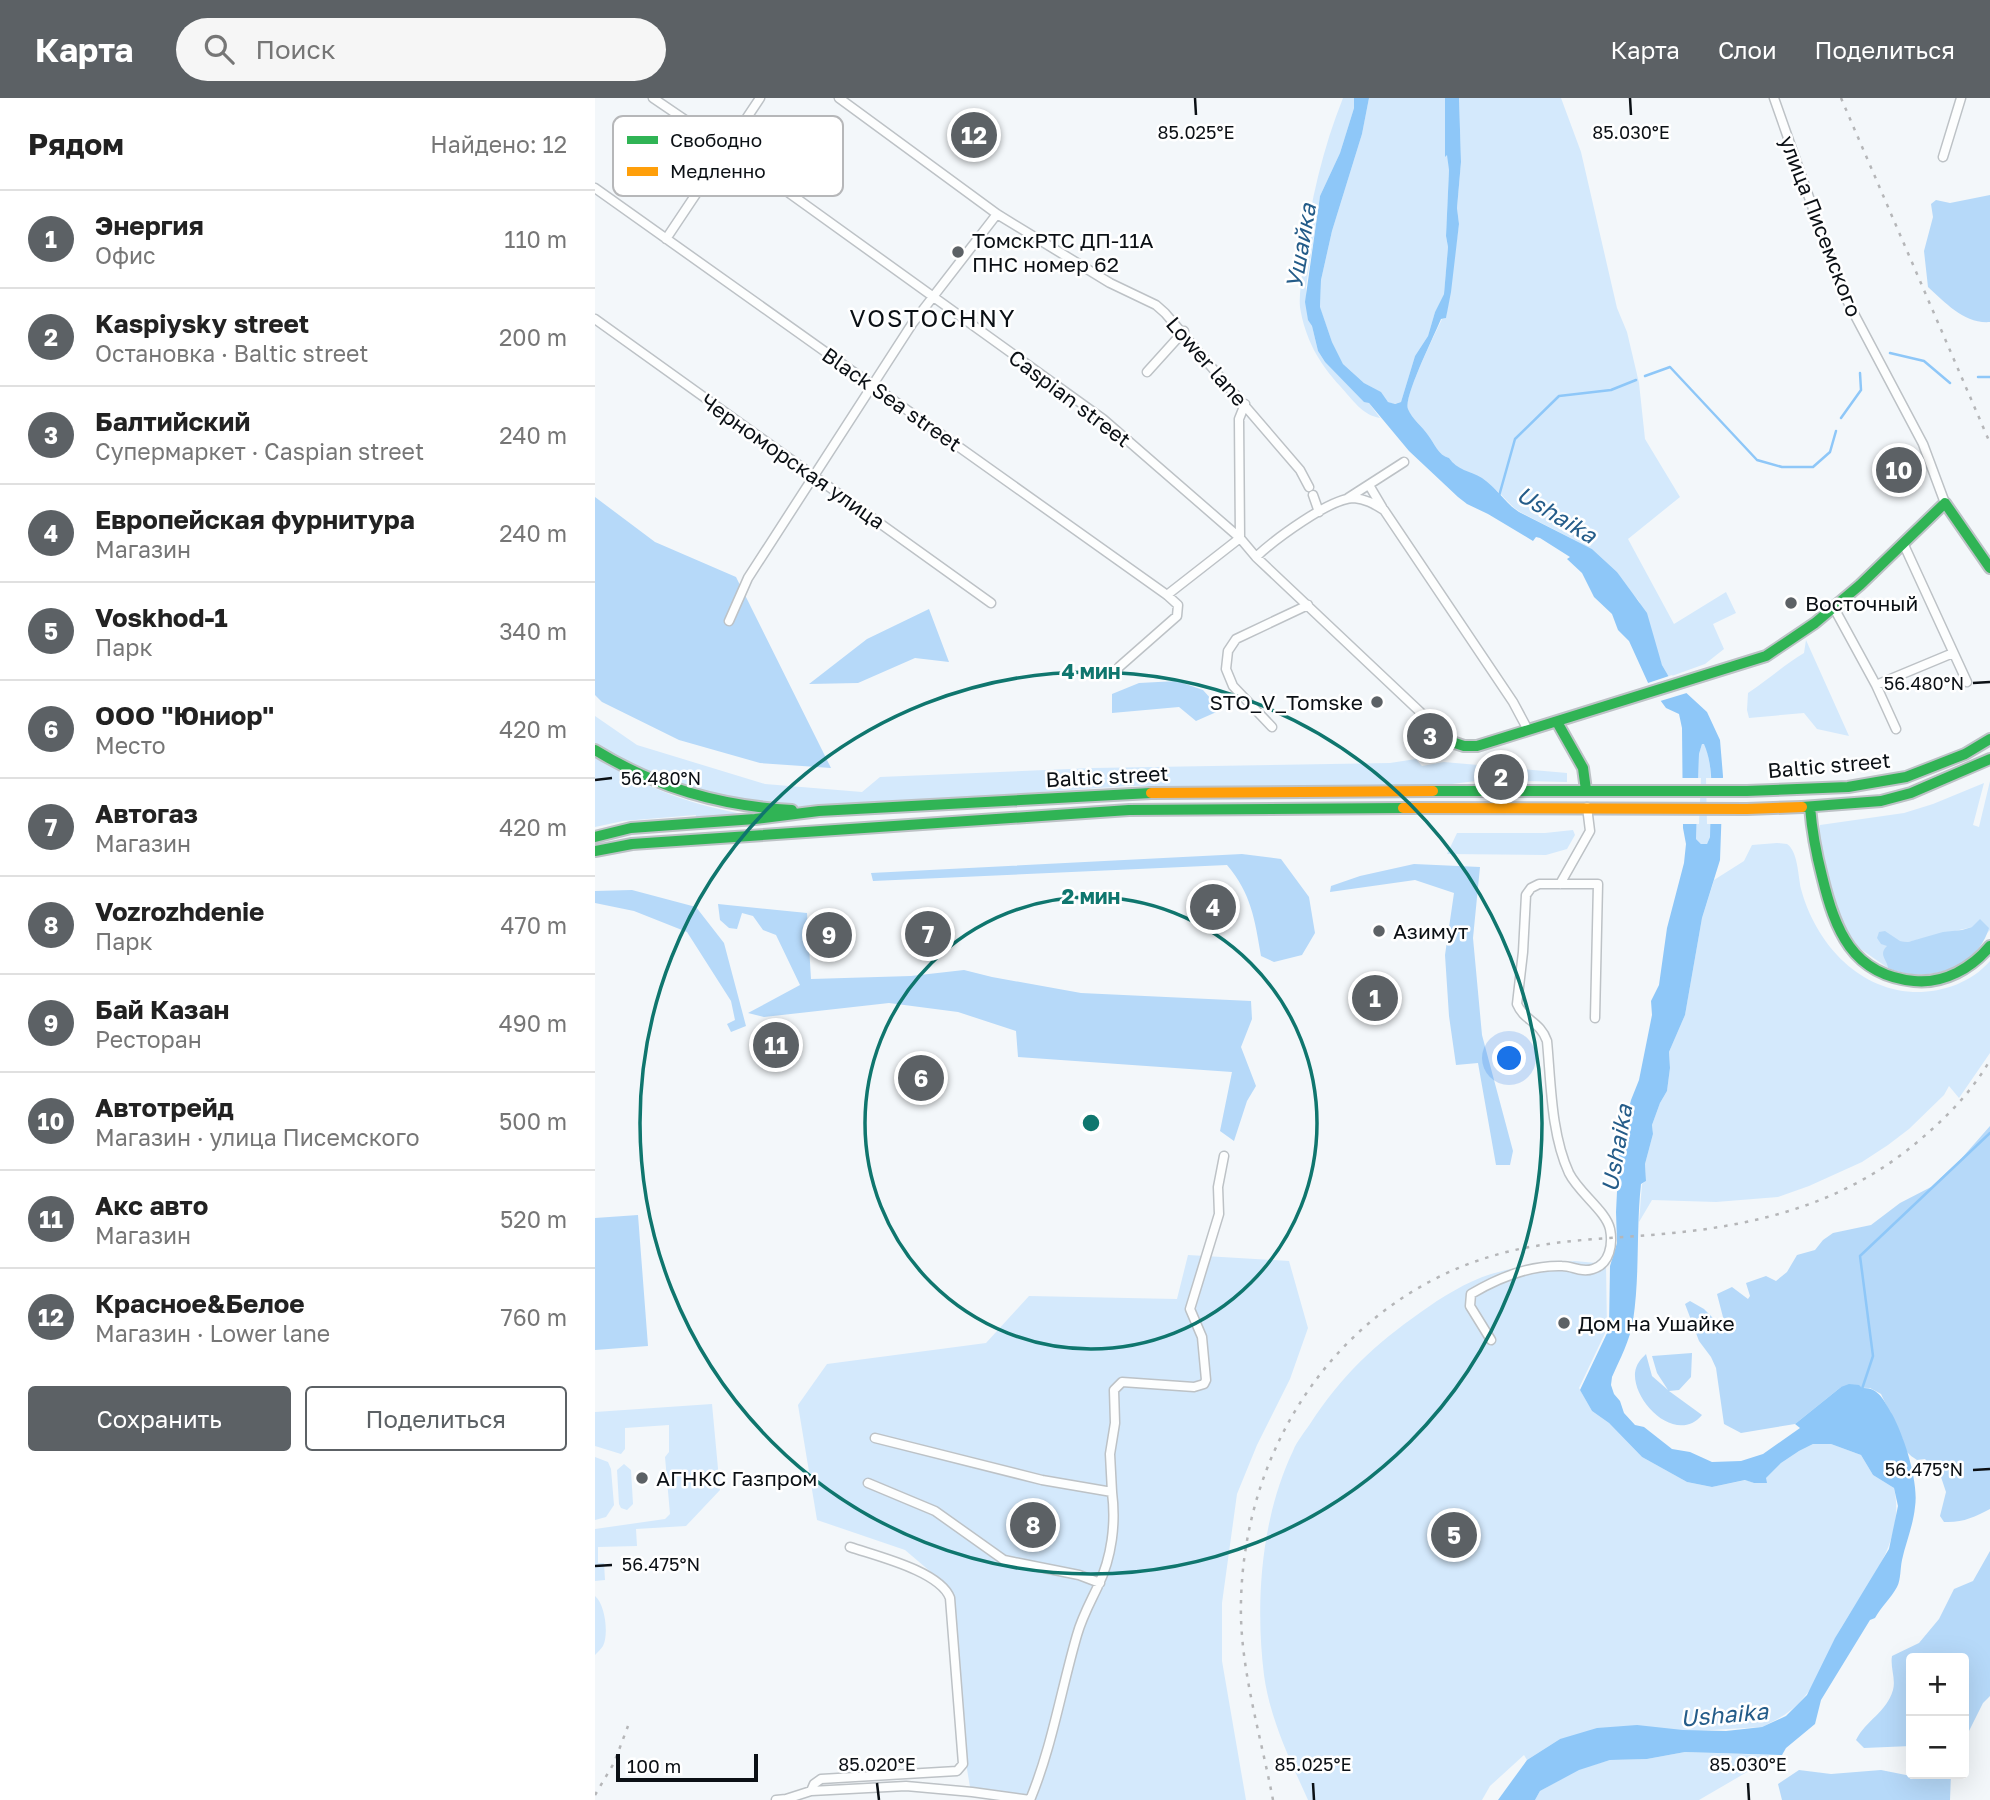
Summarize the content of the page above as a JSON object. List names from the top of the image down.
{
  "streets": {
    "main road": ["Baltic street"],
    "street": [
      "улица Писемского",
      "Lower lane",
      "Caspian street",
      "Black Sea street",
      "Черноморская улица"
    ]
  },
  "districts": ["VOSTOCHNY"],
  "water": ["Ушайка", "Ushaika"],
  "places": [
    "ТомскРТС ДП-11А ПНС номер 62",
    "Восточный",
    "STO_V_Tomske",
    "Азимут",
    "Дом на Ушайке",
    "АГНКС Газпром"
  ],
  "legend": ["Свободно", "Медленно"],
  "scale_bar": "100 m",
  "page": {
    "header": "Карта",
    "search": "Поиск",
    "nav": ["Карта", "Слои", "Поделиться"],
    "heading": ["Рядом", "Найдено: 12"],
    "pins": [
      "12",
      "10",
      "3",
      "2",
      "4",
      "7",
      "9",
      "1",
      "11",
      "6",
      "8",
      "5"
    ],
    "list": [
      {
        "mark": "1",
        "name": "Энергия",
        "note": "Офис",
        "value": "110 m"
      },
      {
        "mark": "2",
        "name": "Kaspiysky street",
        "note": "Остановка · Baltic street",
        "value": "200 m"
      },
      {
        "mark": "3",
        "name": "Балтийский",
        "note": "Супермаркет · Caspian street",
        "value": "240 m"
      },
      {
        "mark": "4",
        "name": "Европейская фурнитура",
        "note": "Магазин",
        "value": "240 m"
      },
      {
        "mark": "5",
        "name": "Voskhod-1",
        "note": "Парк",
        "value": "340 m"
      },
      {
        "mark": "6",
        "name": "ООО \"Юниор\"",
        "note": "Место",
        "value": "420 m"
      },
      {
        "mark": "7",
        "name": "Автогаз",
        "note": "Магазин",
        "value": "420 m"
      },
      {
        "mark": "8",
        "name": "Vozrozhdenie",
        "note": "Парк",
        "value": "470 m"
      },
      {
        "mark": "9",
        "name": "Бай Казан",
        "note": "Ресторан",
        "value": "490 m"
      },
      {
        "mark": "10",
        "name": "Автотрейд",
        "note": "Магазин · улица Писемского",
        "value": "500 m"
      },
      {
        "mark": "11",
        "name": "Акс авто",
        "note": "Магазин",
        "value": "520 m"
      },
      {
        "mark": "12",
        "name": "Красное&Белое",
        "note": "Магазин · Lower lane",
        "value": "760 m"
      }
    ],
    "buttons": ["Сохранить", "Поделиться"],
    "map_buttons": ["+", "−"],
    "scale": "100 m"
  },
  "coordinates": [
    "85.025°E",
    "85.030°E",
    "56.480°N",
    "56.475°N",
    "85.020°E"
  ],
  "rings": ["4 мин", "2 мин"]
}
